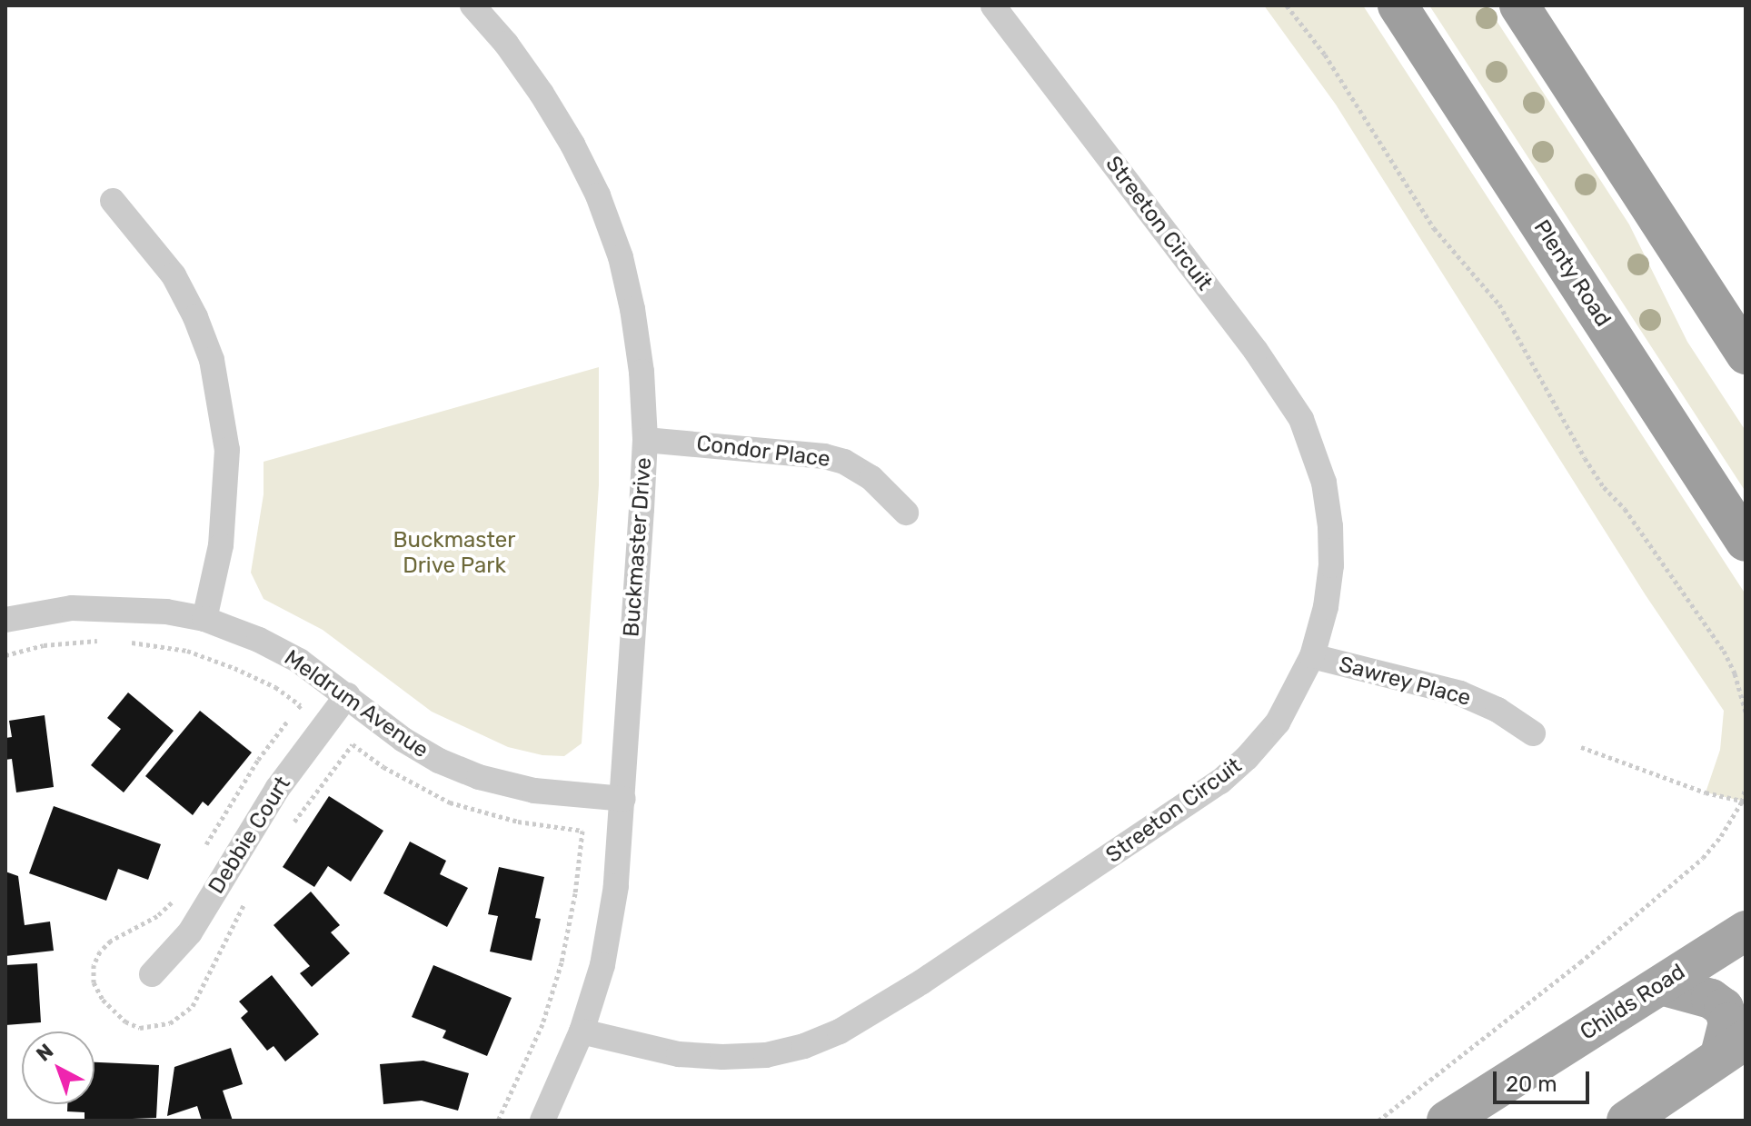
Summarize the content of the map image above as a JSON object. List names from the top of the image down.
{
  "streets": {
    "highway": ["Plenty Road"],
    "main road": ["Childs Road"],
    "street": [
      "Streeton Circuit",
      "Condor Place",
      "Buckmaster Drive",
      "Sawrey Place",
      "Meldrum Avenue",
      "Debbie Court"
    ]
  },
  "crossings": [
    ["Streeton Circuit", "Buckmaster Drive"],
    ["Streeton Circuit", "Sawrey Place"],
    ["Condor Place", "Buckmaster Drive"],
    ["Buckmaster Drive", "Meldrum Avenue"],
    ["Meldrum Avenue", "Debbie Court"]
  ],
  "parks": ["Buckmaster Drive Park"],
  "scale_bar": "20 m",
  "north": "top left"
}
